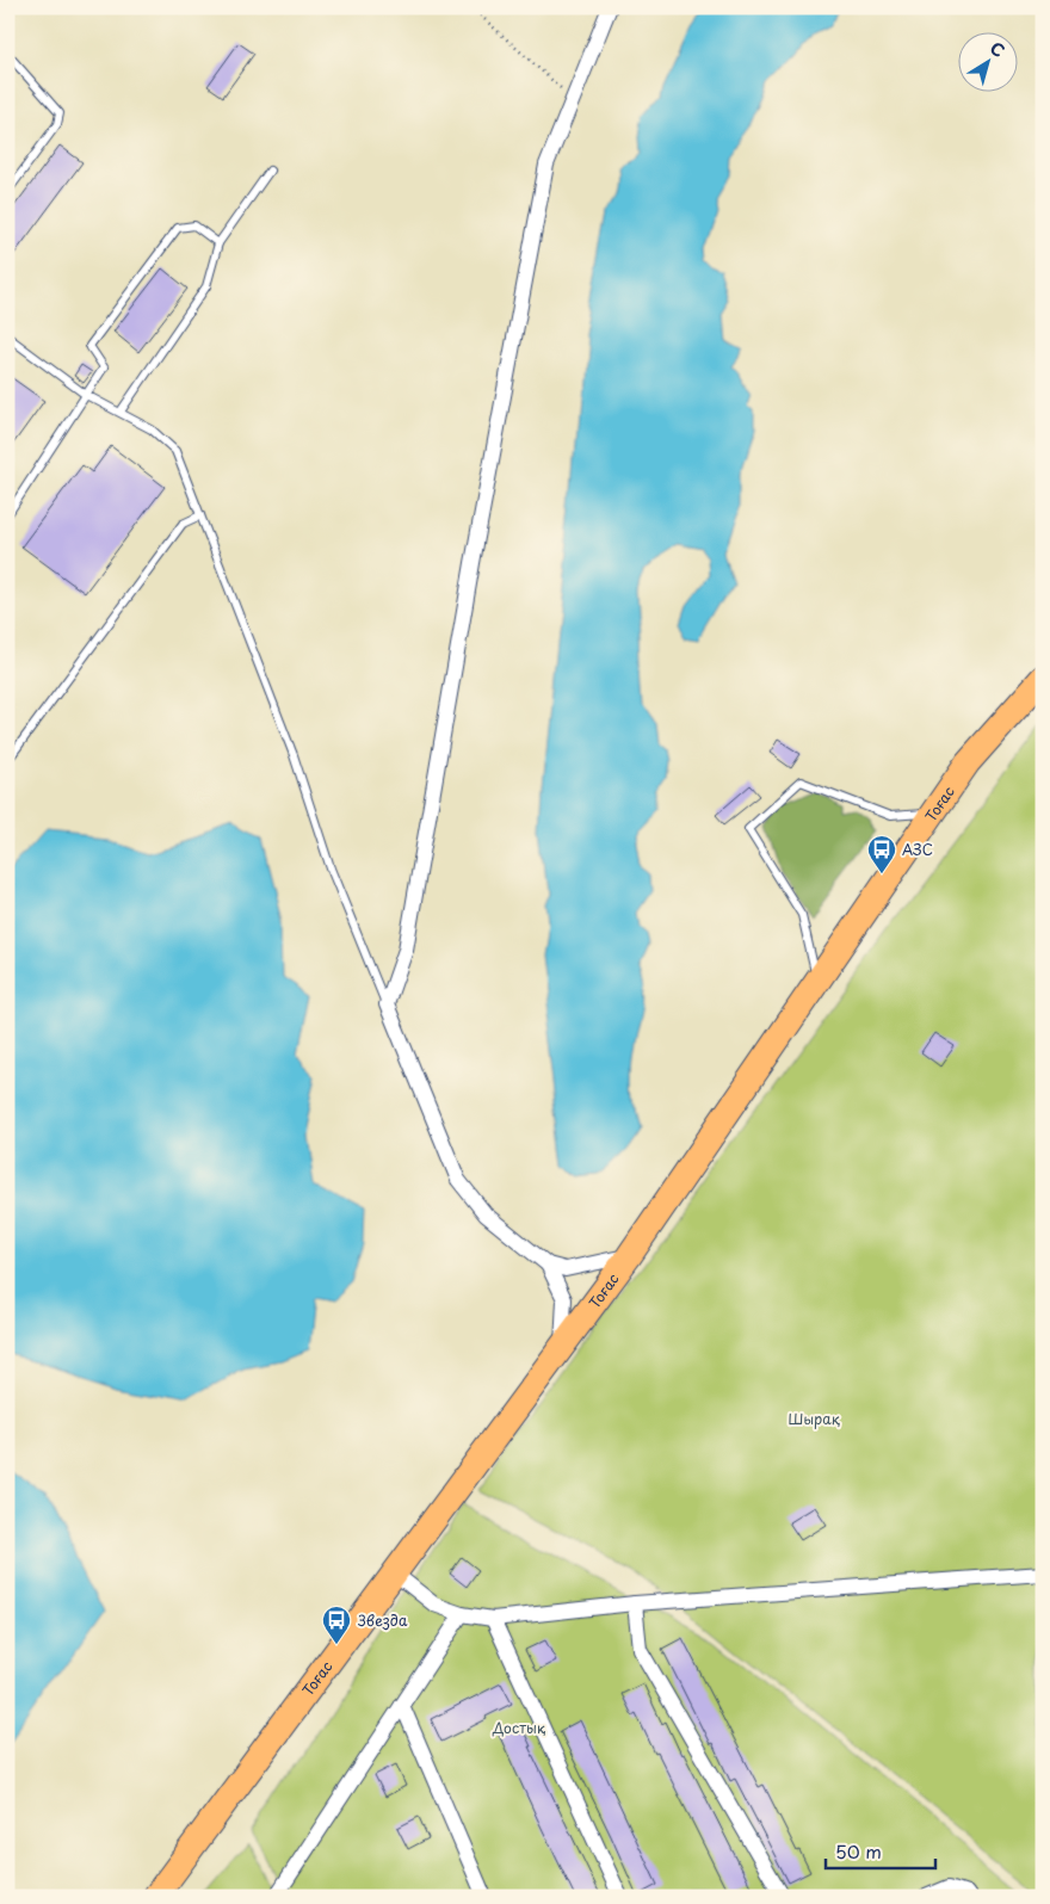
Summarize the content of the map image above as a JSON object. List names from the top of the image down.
{
  "streets": {
    "highway": ["Тоғас"]
  },
  "parks": ["Шырақ", "Достық"],
  "places": {
    "bus stop": ["АЗС", "Звезда"]
  },
  "scale_bar": "50 m",
  "north": "top right"
}
